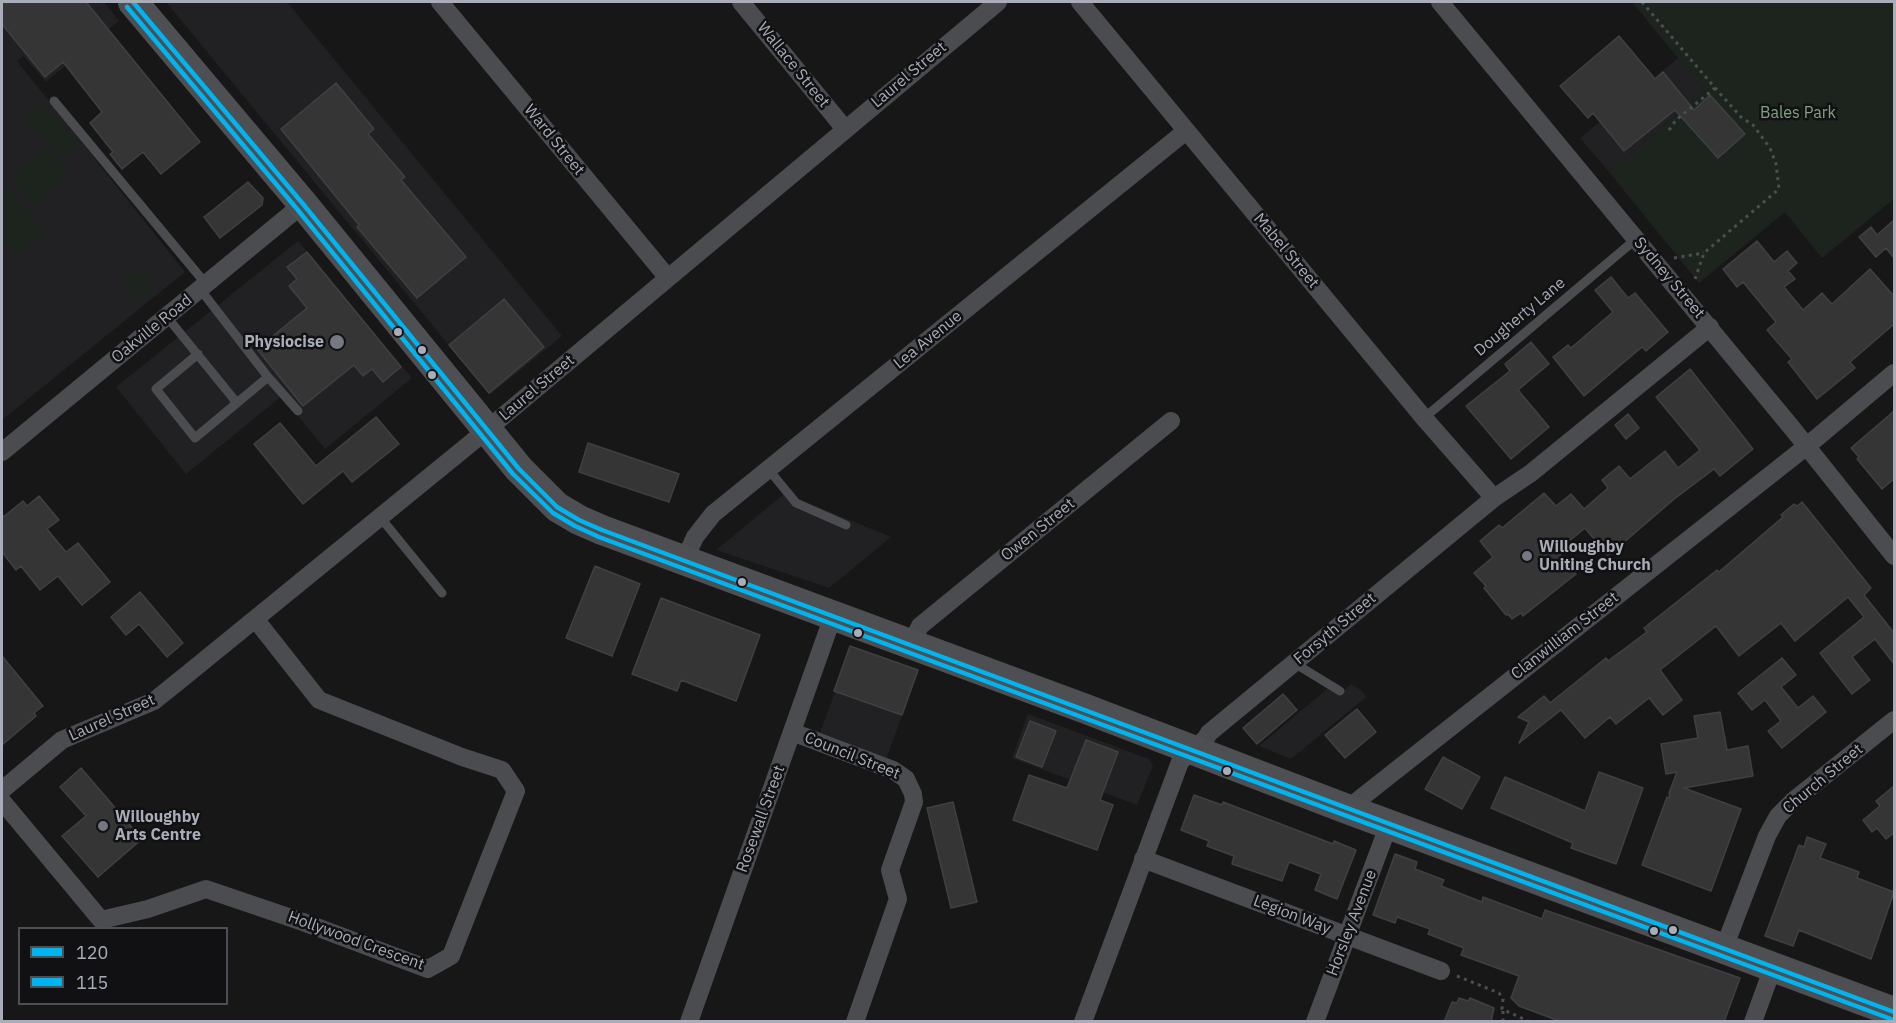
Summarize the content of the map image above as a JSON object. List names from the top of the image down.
{
  "streets": {
    "street": [
      "Wallace Street",
      "Laurel Street",
      "Ward Street",
      "Mabel Street",
      "Sydney Street",
      "Oakville Road",
      "Lea Avenue",
      "Owen Street",
      "Forsyth Street",
      "Clanwilliam Street",
      "Council Street",
      "Church Street",
      "Rosewall Street",
      "Legion Way",
      "Horsley Avenue",
      "Hollywood Crescent"
    ],
    "lane": ["Dougherty Lane"]
  },
  "crossings": [
    ["Wallace Street", "Laurel Street"],
    ["Laurel Street", "Ward Street"],
    ["Laurel Street", "Hollywood Crescent"],
    ["Mabel Street", "Dougherty Lane"],
    ["Mabel Street", "Lea Avenue"],
    ["Mabel Street", "Forsyth Street"],
    ["Sydney Street", "Dougherty Lane"],
    ["Sydney Street", "Forsyth Street"],
    ["Sydney Street", "Clanwilliam Street"],
    ["Forsyth Street", "Legion Way"],
    ["Council Street", "Rosewall Street"],
    ["Legion Way", "Horsley Avenue"]
  ],
  "parks": ["Bales Park"],
  "places": ["Physiocise", "Willoughby Uniting Church", "Willoughby Arts Centre"],
  "lines": ["transit line 120", "transit line 115"],
  "legend": ["120", "115"]
}
